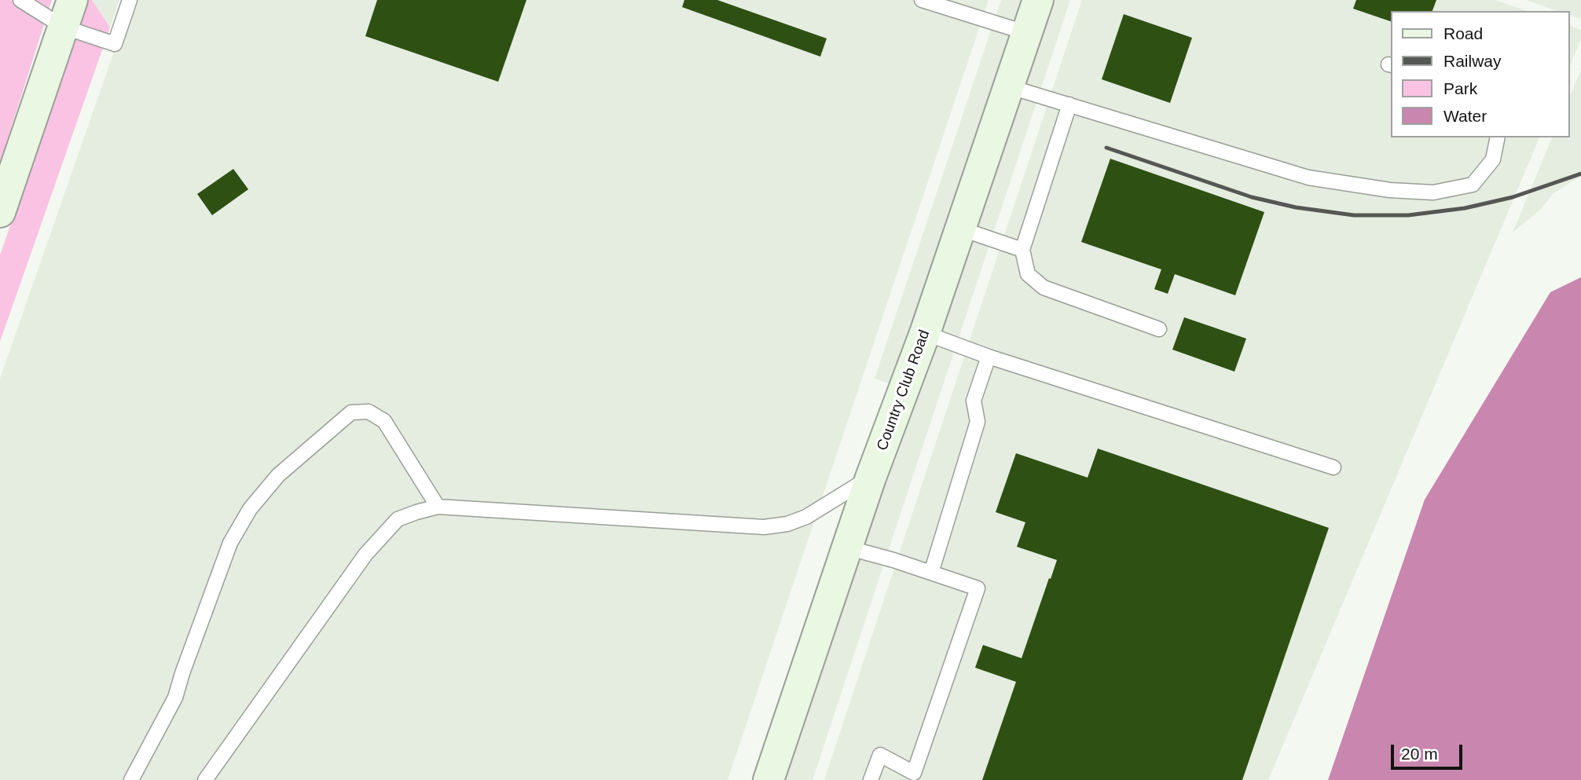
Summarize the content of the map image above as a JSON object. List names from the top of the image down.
{
  "streets": {
    "street": ["Country Club Road"]
  },
  "legend": [
    "Road",
    "Railway",
    "Park",
    "Water"
  ],
  "scale_bar": "20 m"
}
